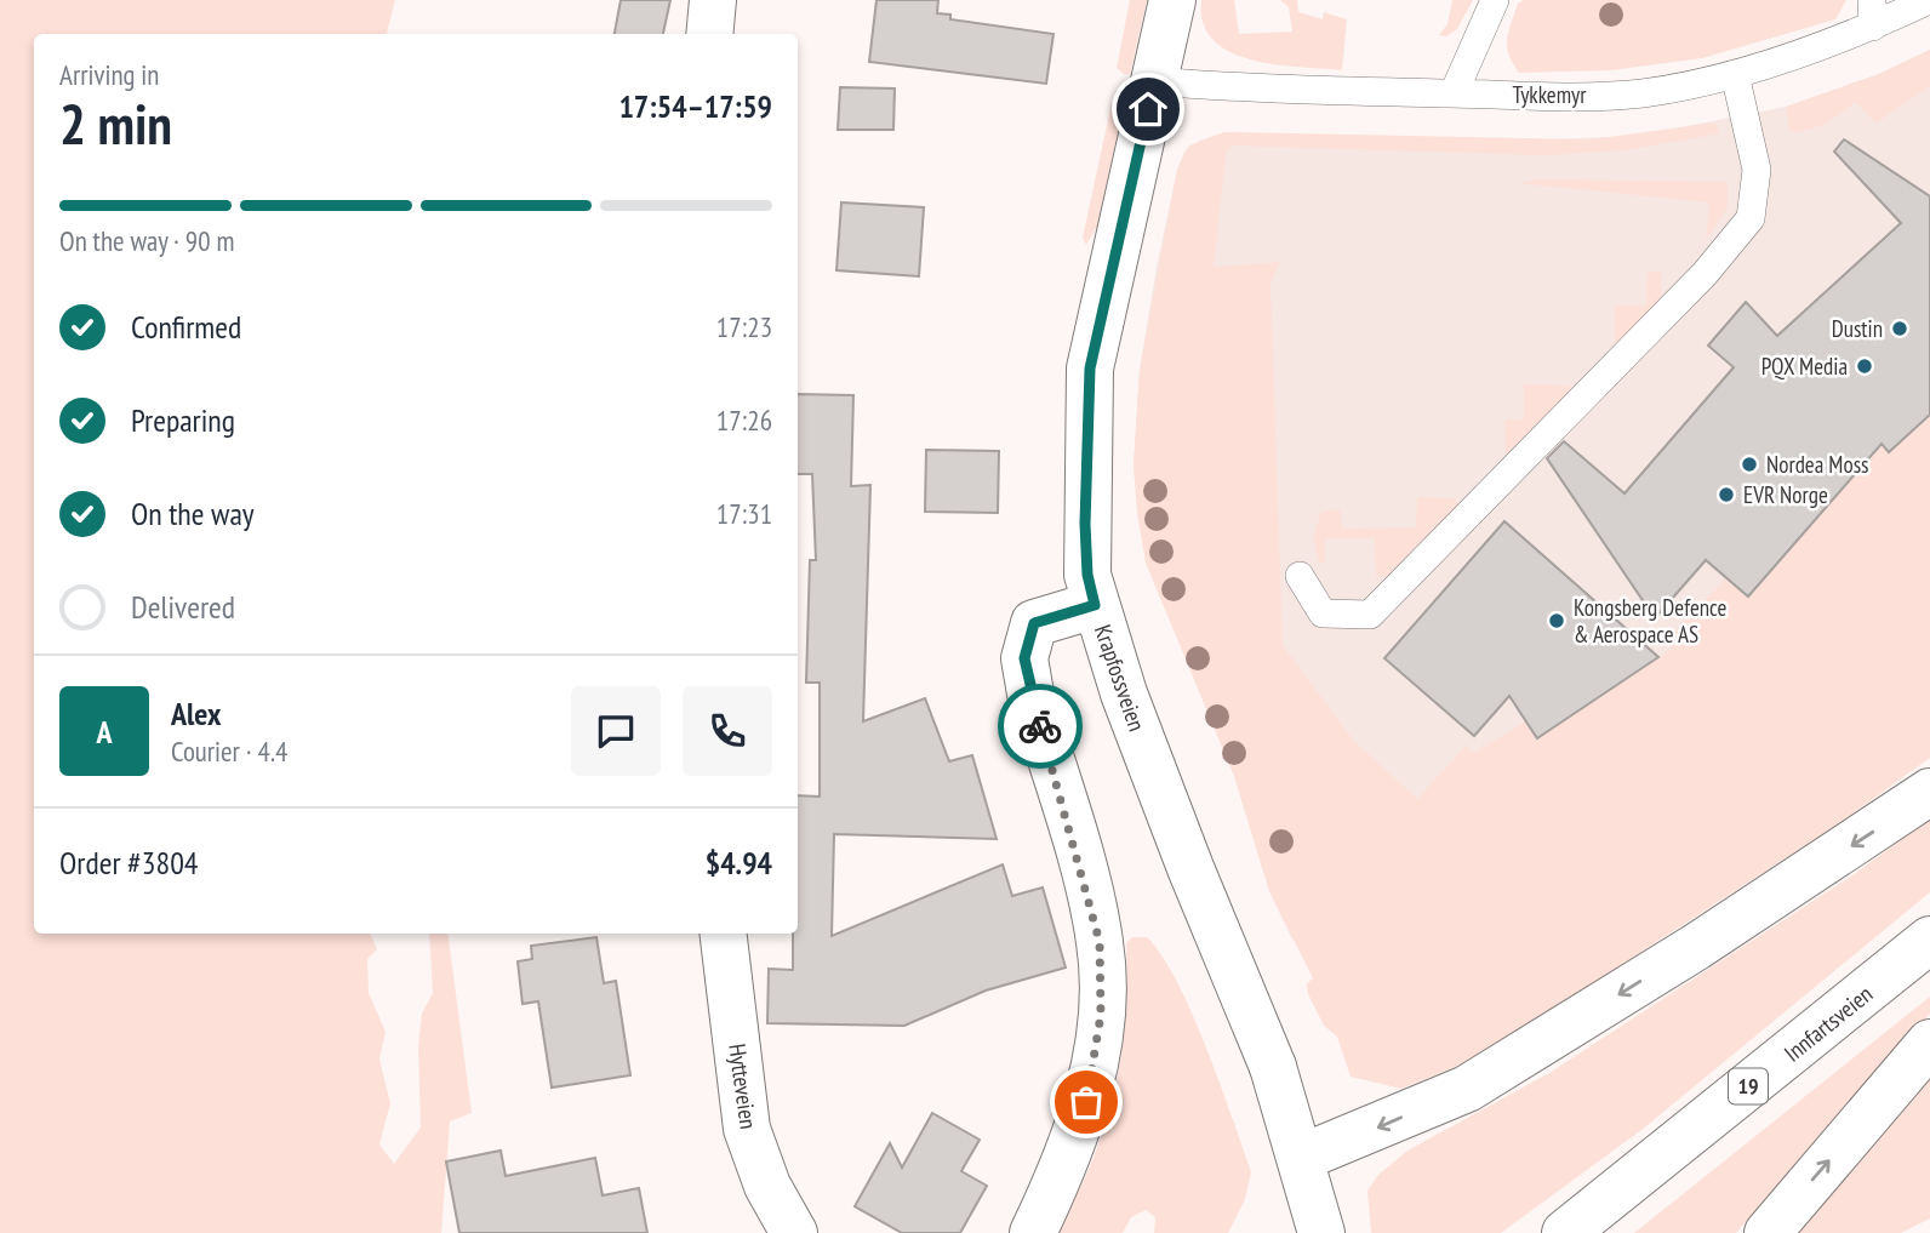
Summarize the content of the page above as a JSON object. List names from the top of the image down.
{
  "streets": {
    "main road": [
      "Krapfossveien",
      "Innfartsveien",
      "Hytteveien",
      "19"
    ],
    "lane": ["Tykkemyr"]
  },
  "crossings": [
    ["Tykkemyr", "Krapfossveien"]
  ],
  "places": [
    "Dustin",
    "PQX Media",
    "Nordea Moss",
    "EVR Norge",
    "Kongsberg Defence & Aerospace AS"
  ],
  "page": {
    "heading": ["2 min", "Arriving in", "17:54–17:59"],
    "panel": [
      "Alex",
      "Courier · 4.4",
      "Order #3804",
      "$4.94"
    ],
    "bar": "On the way · 90 m",
    "list": [
      ["Confirmed", "17:23"],
      ["Preparing", "17:26"],
      ["On the way", "17:31"],
      "Delivered"
    ],
    "round": "A"
  }
}
